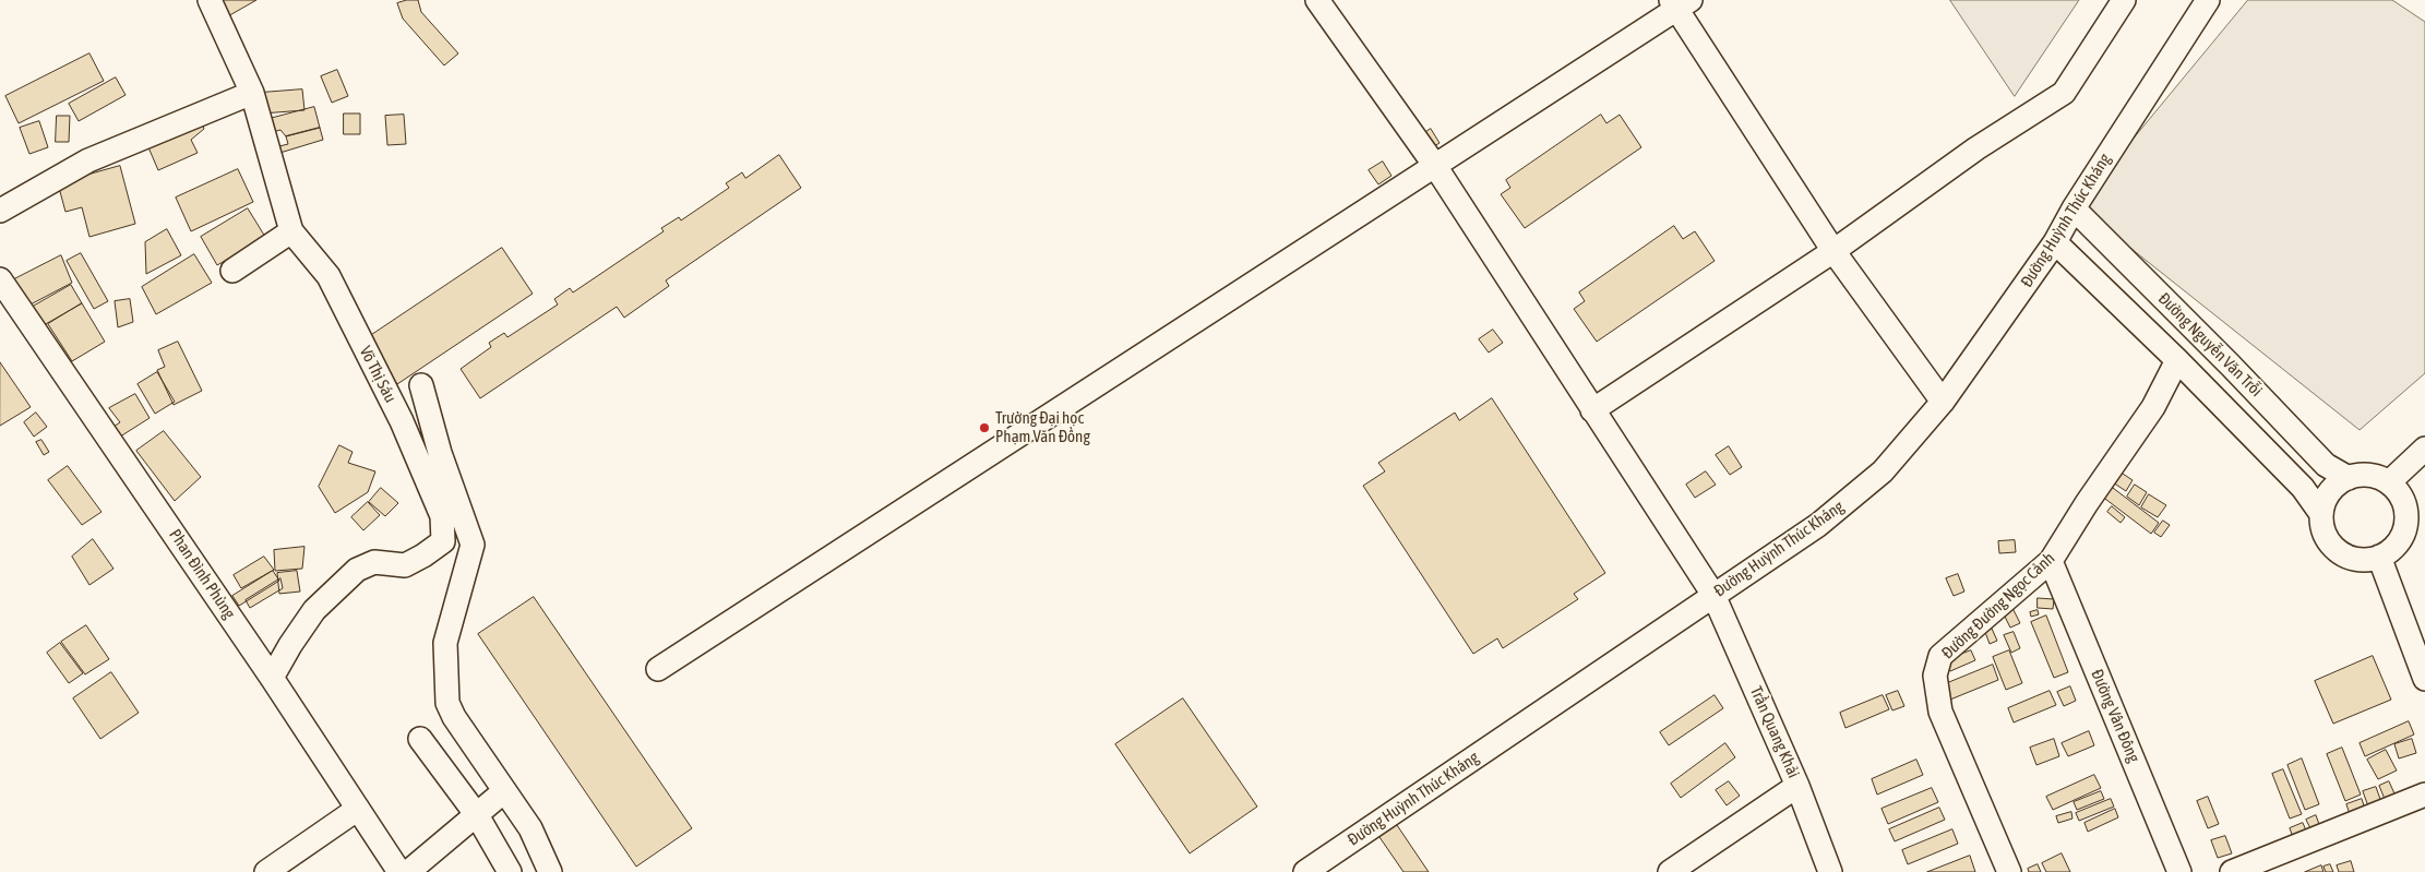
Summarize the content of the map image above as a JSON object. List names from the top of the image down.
{
  "streets": {
    "street": [
      "Đường Huỳnh Thúc Kháng",
      "Đường Nguyễn Văn Trỗi",
      "Võ Thị Sáu",
      "Phan Đình Phùng",
      "Đường Đường Ngọc Cảnh",
      "Đường Vân Đông",
      "Trần Quang Khải"
    ]
  },
  "crossings": [
    ["Đường Huỳnh Thúc Kháng", "Đường Nguyễn Văn Trỗi"],
    ["Đường Huỳnh Thúc Kháng", "Trần Quang Khải"],
    ["Đường Nguyễn Văn Trỗi", "Đường Đường Ngọc Cảnh"],
    ["Võ Thị Sáu", "Phan Đình Phùng"],
    ["Đường Đường Ngọc Cảnh", "Đường Vân Đông"]
  ],
  "places": ["Trường Đại học Phạm Văn Đồng"]
}
